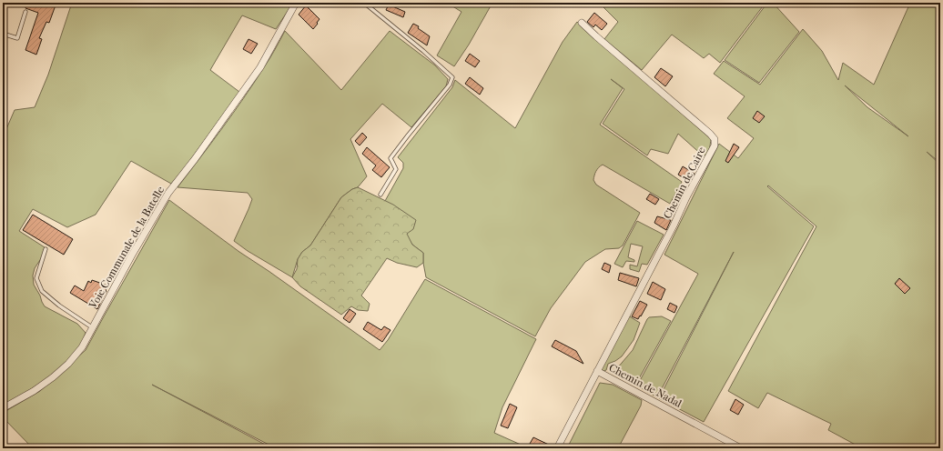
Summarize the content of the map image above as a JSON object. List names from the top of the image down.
{
  "streets": {
    "street": ["Chemin de Caire", "Voie Communale de la Batelle", "Chemin de Nadal"]
  },
  "crossings": [
    ["Chemin de Caire", "Chemin de Nadal"]
  ]
}
